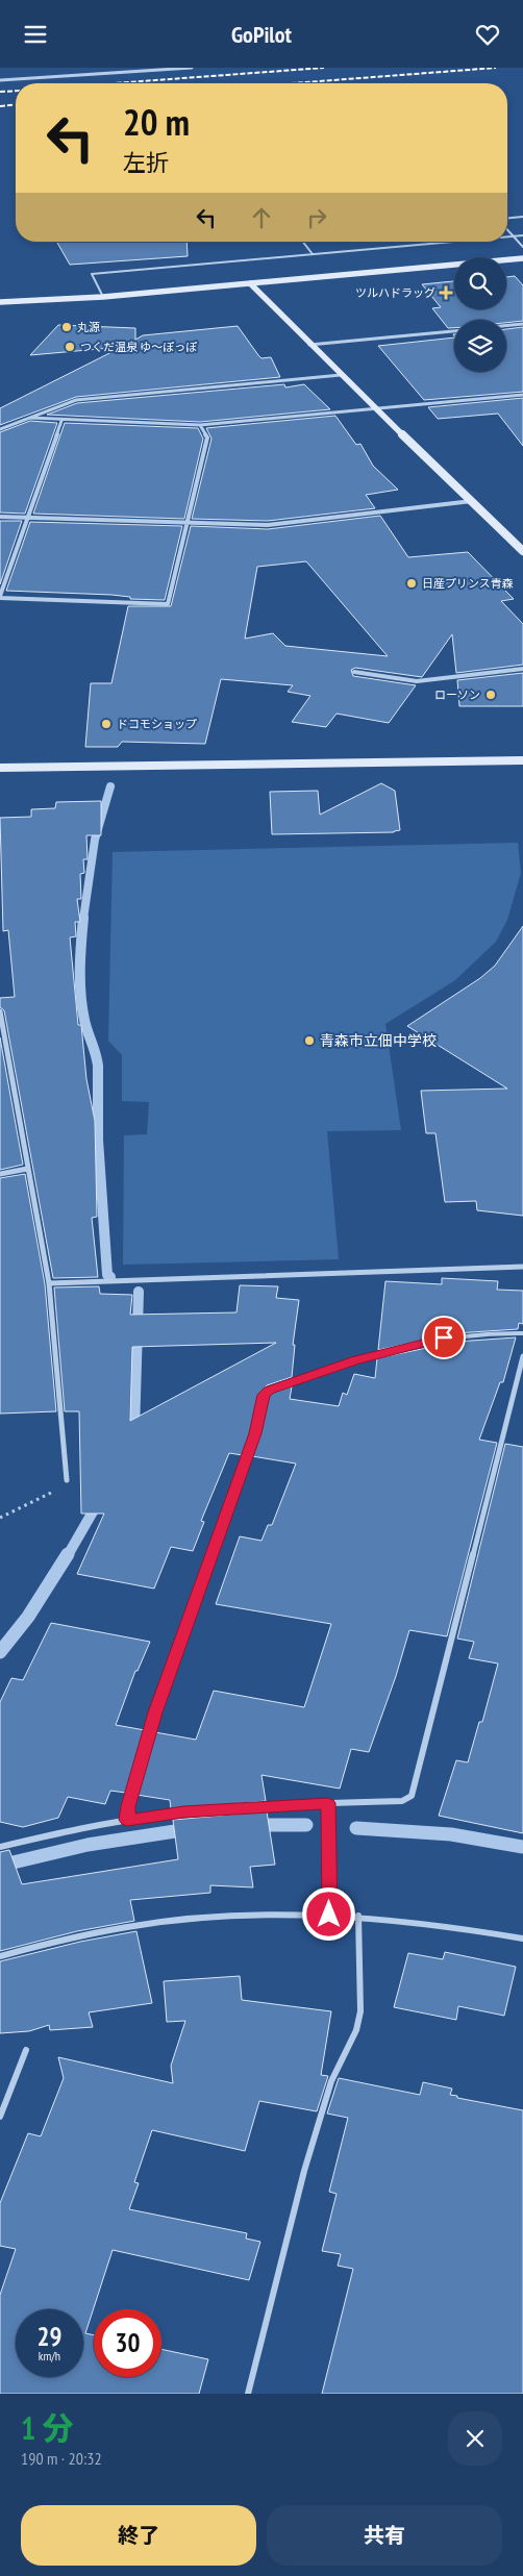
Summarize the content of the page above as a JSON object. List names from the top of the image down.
{
  "places": {
    "health": ["ツルハドラッグ"],
    "other": [
      "丸源",
      "つくだ温泉 ゆ～ぽっぽ",
      "日産プリンス青森",
      "ローソン",
      "ドコモショップ",
      "青森市立佃中学校"
    ]
  },
  "page": {
    "header": "GoPilot",
    "turn": ["20 m", "左折"],
    "speed": "29 km/h",
    "limit": "30",
    "heading": ["1 分", "190 m · 20:32"],
    "buttons": ["終了", "共有"]
  }
}
